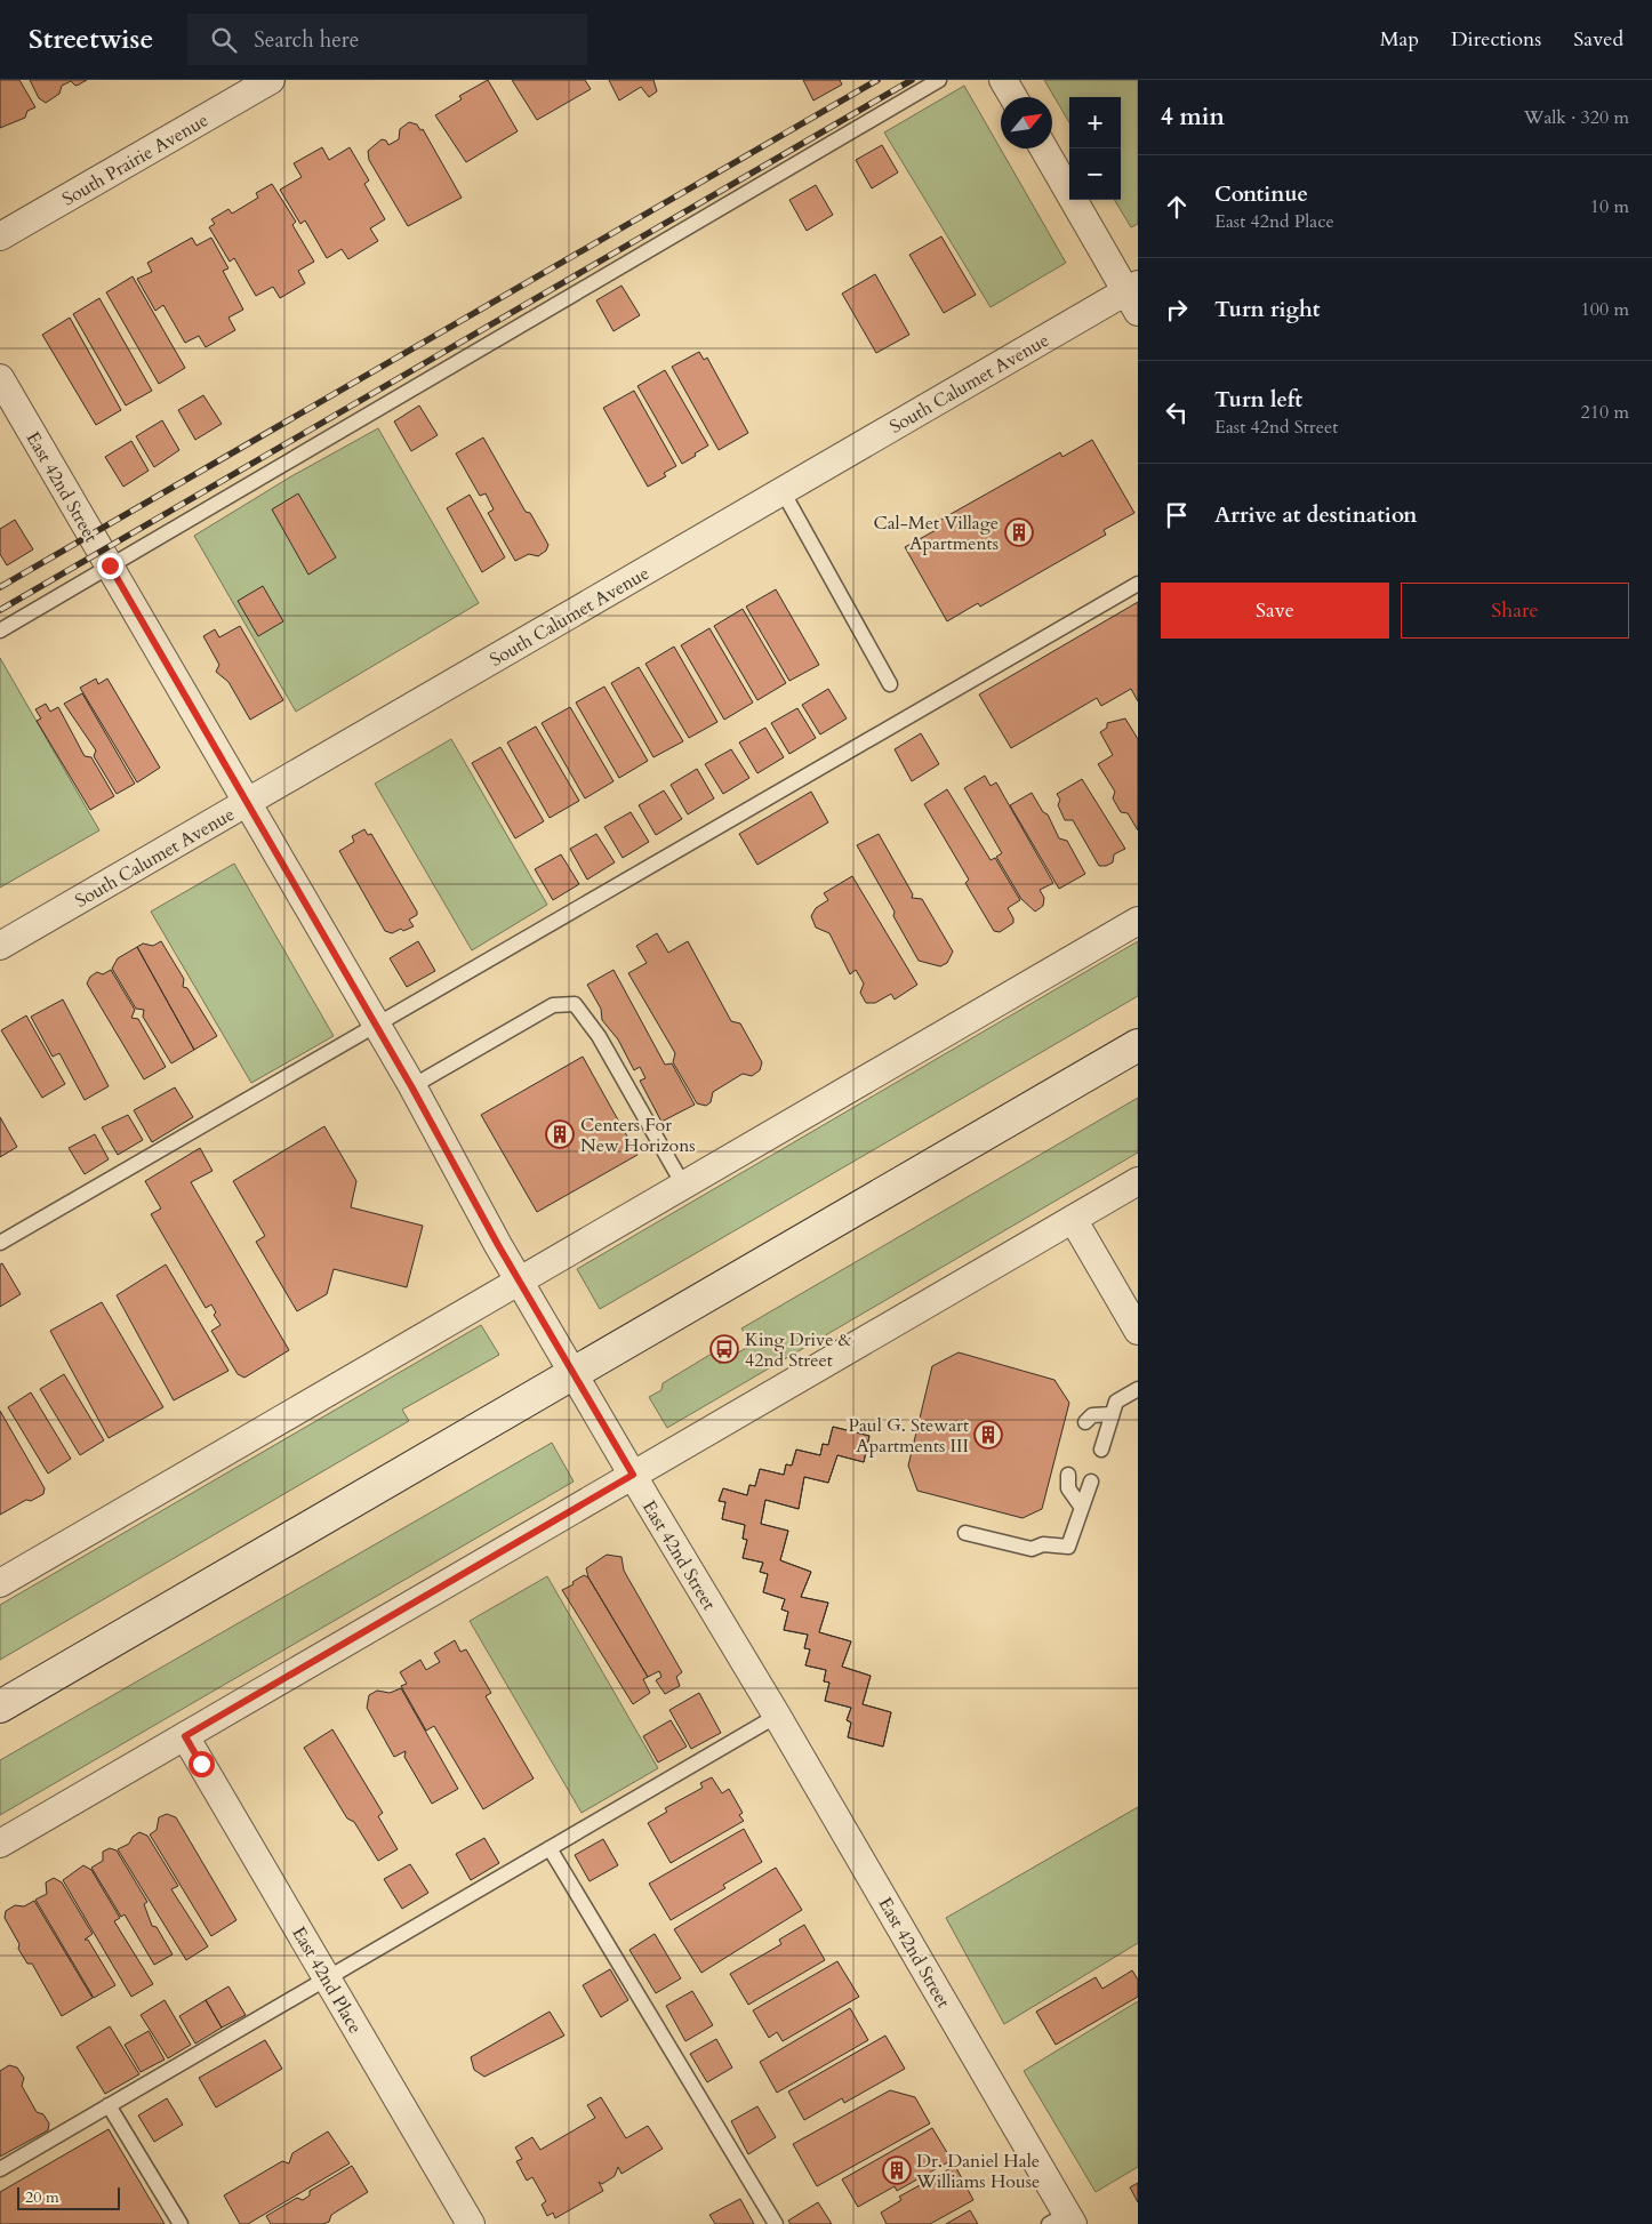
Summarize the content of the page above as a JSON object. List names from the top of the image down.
{
  "streets": {
    "street": [
      "South Prairie Avenue",
      "South Calumet Avenue",
      "East 42nd Street",
      "East 42nd Place"
    ]
  },
  "crossings": [
    ["South Calumet Avenue", "East 42nd Street"]
  ],
  "places": {
    "building": [
      "Cal-Met Village Apartments",
      "Centers For New Horizons",
      "Paul G. Stewart Apartments III",
      "Dr. Daniel Hale Williams House"
    ],
    "bus stop": ["King Drive & 42nd Street"]
  },
  "scale_bar": "20 m",
  "north": "top right",
  "page": {
    "header": "Streetwise",
    "search": "Search here",
    "nav": ["Map", "Directions", "Saved"],
    "heading": ["4 min", "Walk · 320 m"],
    "map_buttons": ["+", "−"],
    "list": [
      ["Continue", "East 42nd Place", "10 m"],
      ["Turn right", "100 m"],
      ["Turn left", "East 42nd Street", "210 m"],
      "Arrive at destination"
    ],
    "buttons": ["Save", "Share"],
    "scale": "20 m"
  }
}
